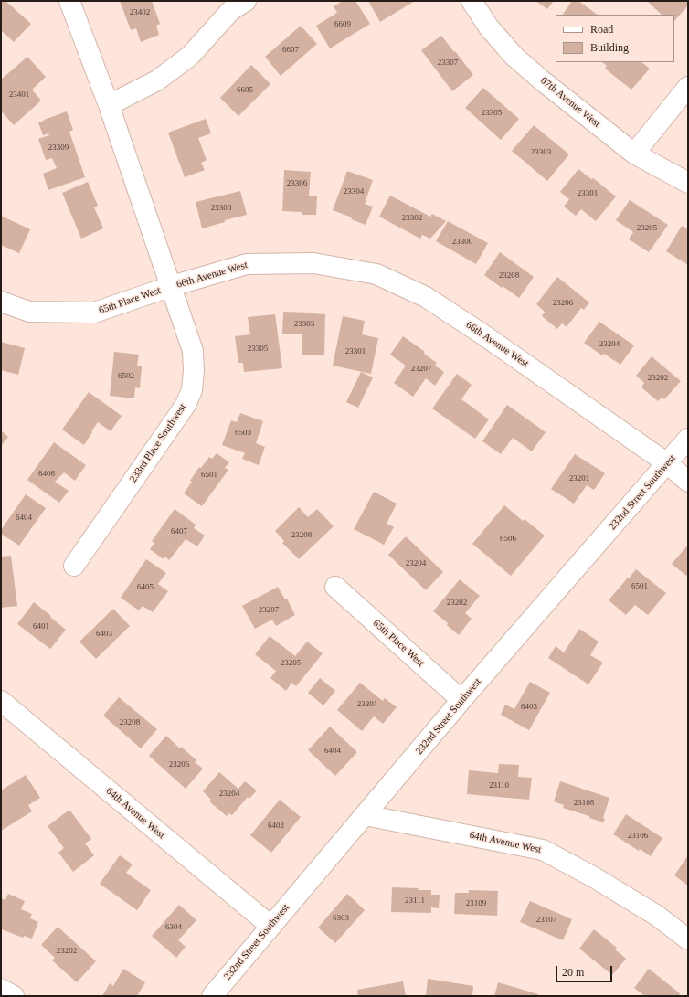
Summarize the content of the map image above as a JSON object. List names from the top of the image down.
{
  "streets": {
    "street": [
      "67th Avenue West",
      "66th Avenue West",
      "65th Place West",
      "233rd Place Southwest",
      "232nd Street Southwest",
      "64th Avenue West"
    ]
  },
  "crossings": [
    ["66th Avenue West", "65th Place West"],
    ["66th Avenue West", "233rd Place Southwest"],
    ["66th Avenue West", "232nd Street Southwest"],
    ["65th Place West", "233rd Place Southwest"],
    ["65th Place West", "232nd Street Southwest"],
    ["232nd Street Southwest", "64th Avenue West"]
  ],
  "house_numbers": [
    "23402",
    "6609",
    "6607",
    "23307",
    "6605",
    "23401",
    "23305",
    "23309",
    "23303",
    "23306",
    "23304",
    "23301",
    "23308",
    "23302",
    "23205",
    "23300",
    "23208",
    "23206",
    "23303",
    "23204",
    "23305",
    "23301",
    "23207",
    "6502",
    "23202",
    "6503",
    "6406",
    "6501",
    "23201",
    "6404",
    "6407",
    "23208",
    "6506",
    "23204",
    "6501",
    "6405",
    "23202",
    "23207",
    "6401",
    "6403",
    "23205",
    "23201",
    "6403",
    "23208",
    "6404",
    "23206",
    "23110",
    "23204",
    "23108",
    "6402",
    "23106",
    "23111",
    "23109",
    "6303",
    "23107",
    "6304",
    "23202"
  ],
  "legend": ["Road", "Building"],
  "scale_bar": "20 m"
}
